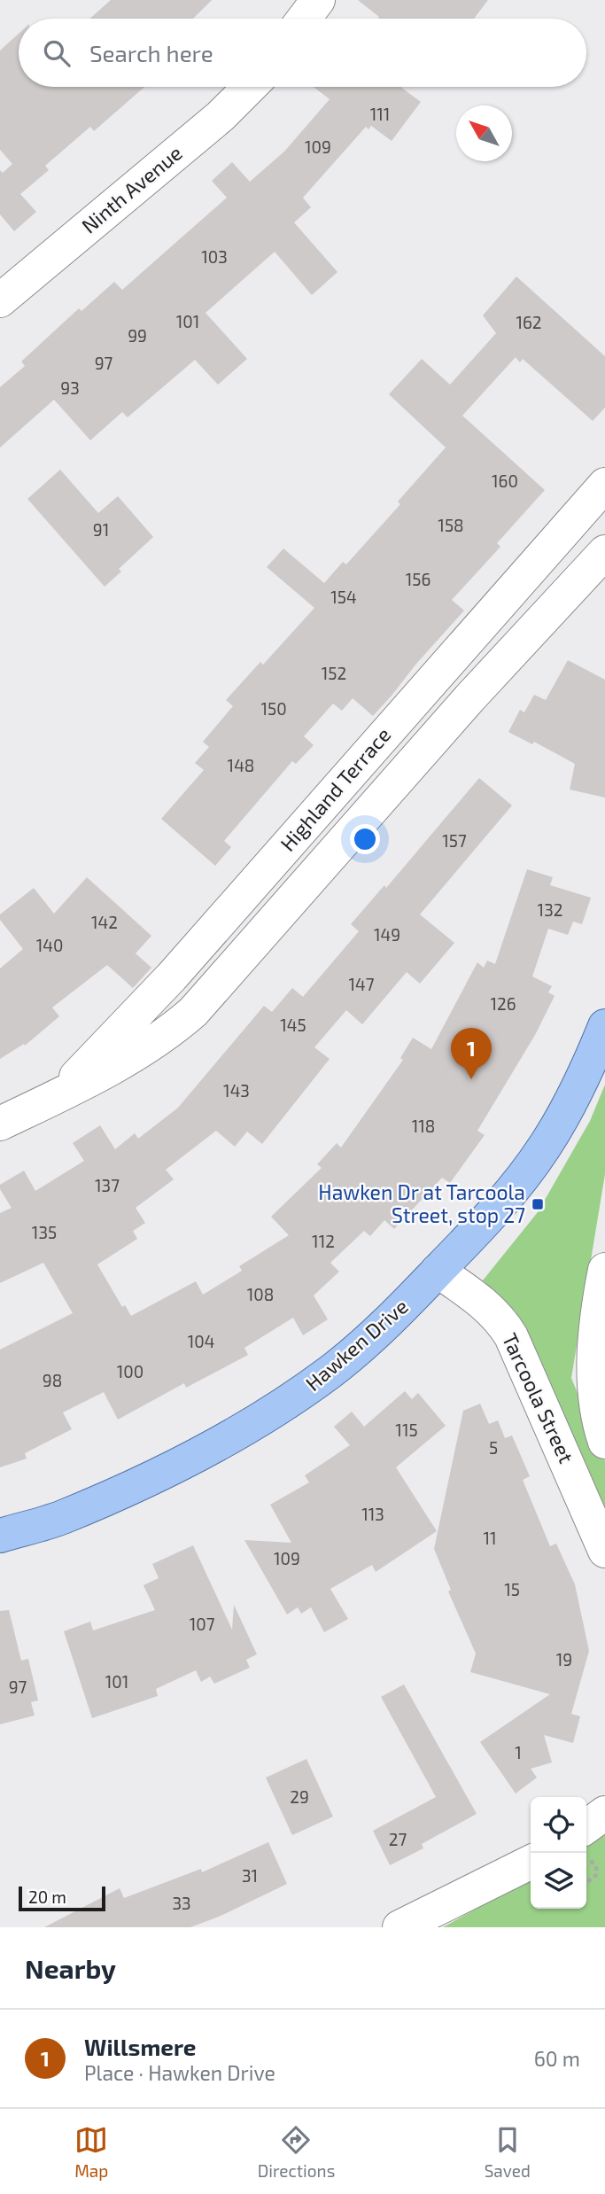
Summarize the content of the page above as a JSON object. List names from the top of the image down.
{
  "streets": {
    "main road": ["Hawken Drive"],
    "street": ["Ninth Avenue", "Highland Terrace", "Tarcoola Street"]
  },
  "crossings": [
    ["Hawken Drive", "Tarcoola Street"]
  ],
  "places": {
    "transit": ["Hawken Dr at Tarcoola Street, stop 27"]
  },
  "house_numbers": [
    "111",
    "109",
    "103",
    "101",
    "162",
    "99",
    "97",
    "93",
    "160",
    "158",
    "91",
    "156",
    "154",
    "152",
    "150",
    "148",
    "157",
    "132",
    "142",
    "149",
    "140",
    "147",
    "126",
    "145",
    "143",
    "118",
    "137",
    "135",
    "112",
    "108",
    "104",
    "100",
    "98",
    "115",
    "5",
    "113",
    "11",
    "109",
    "15",
    "107",
    "19",
    "101",
    "97",
    "1",
    "29",
    "27",
    "31",
    "33"
  ],
  "scale_bar": "20 m",
  "north": "top left",
  "page": {
    "search": "Search here",
    "pins": "1",
    "scale": "20 m",
    "heading": "Nearby",
    "list": [
      {
        "mark": "1",
        "name": "Willsmere",
        "note": "Place · Hawken Drive",
        "value": "60 m"
      }
    ],
    "nav": ["Map", "Directions", "Saved"]
  }
}
